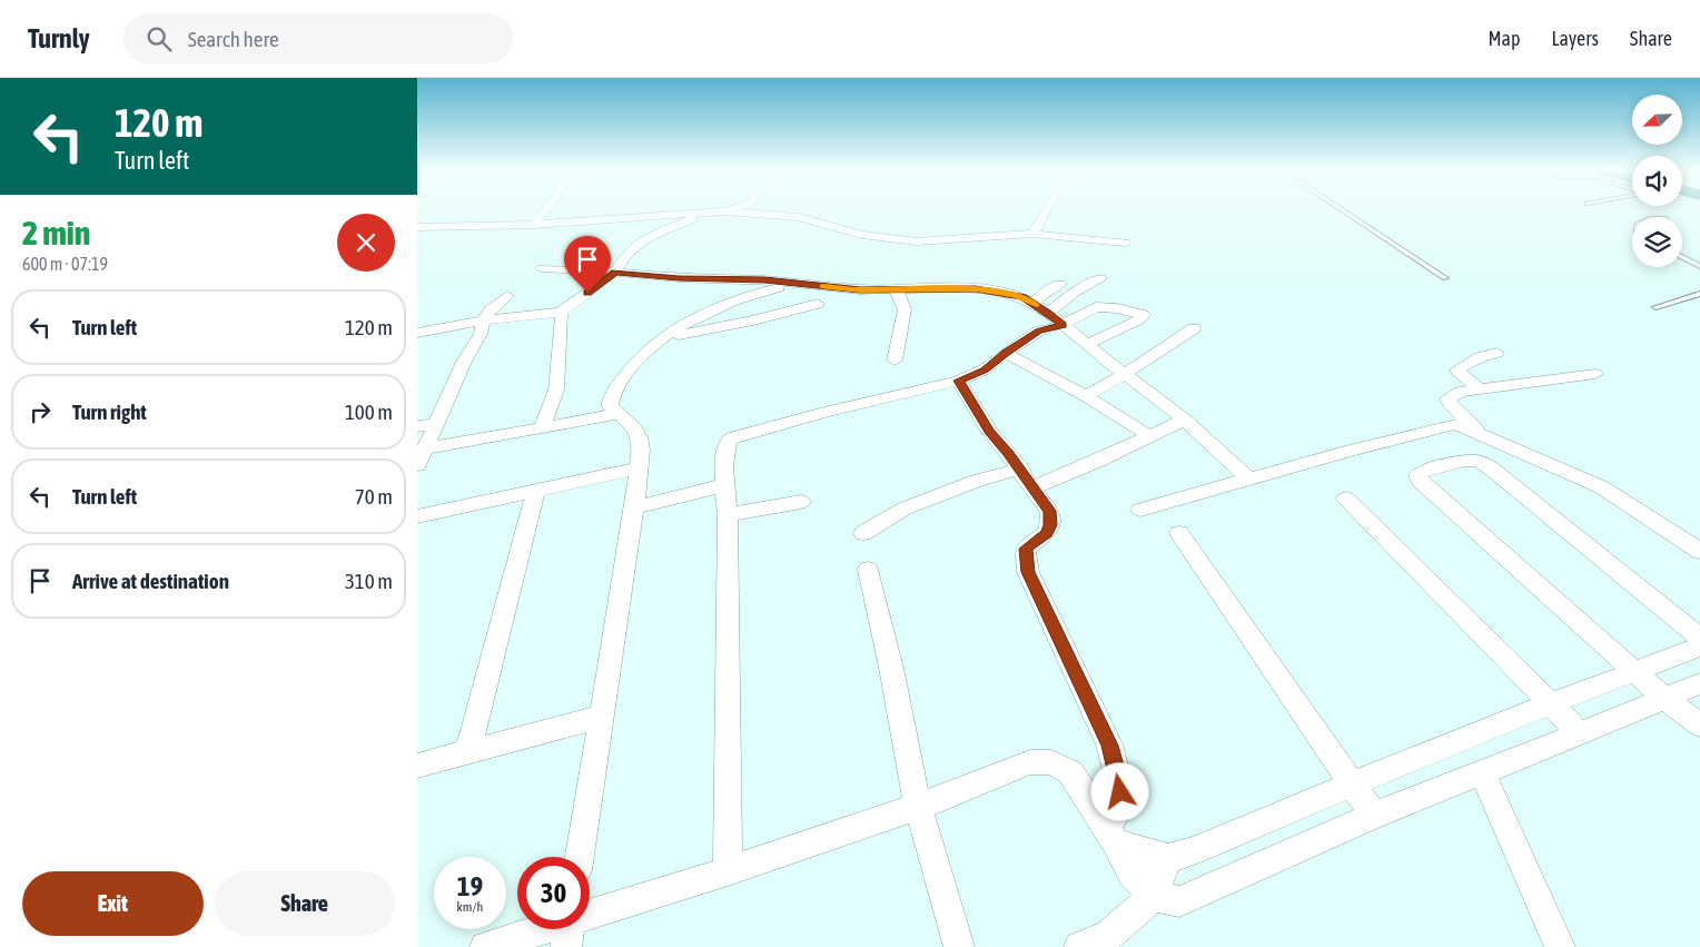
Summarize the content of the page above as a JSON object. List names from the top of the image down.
{
  "north": "bottom left",
  "page": {
    "header": "Turnly",
    "search": "Search here",
    "nav": ["Map", "Layers", "Share"],
    "turn": ["120 m", "Turn left"],
    "heading": ["2 min", "600 m · 07:19"],
    "list": [
      {
        "name": "Turn left",
        "value": "120 m"
      },
      {
        "name": "Turn right",
        "value": "100 m"
      },
      {
        "name": "Turn left",
        "value": "70 m"
      },
      {
        "name": "Arrive at destination",
        "value": "310 m"
      }
    ],
    "speed": "19 km/h",
    "limit": "30",
    "buttons": ["Exit", "Share"]
  }
}
